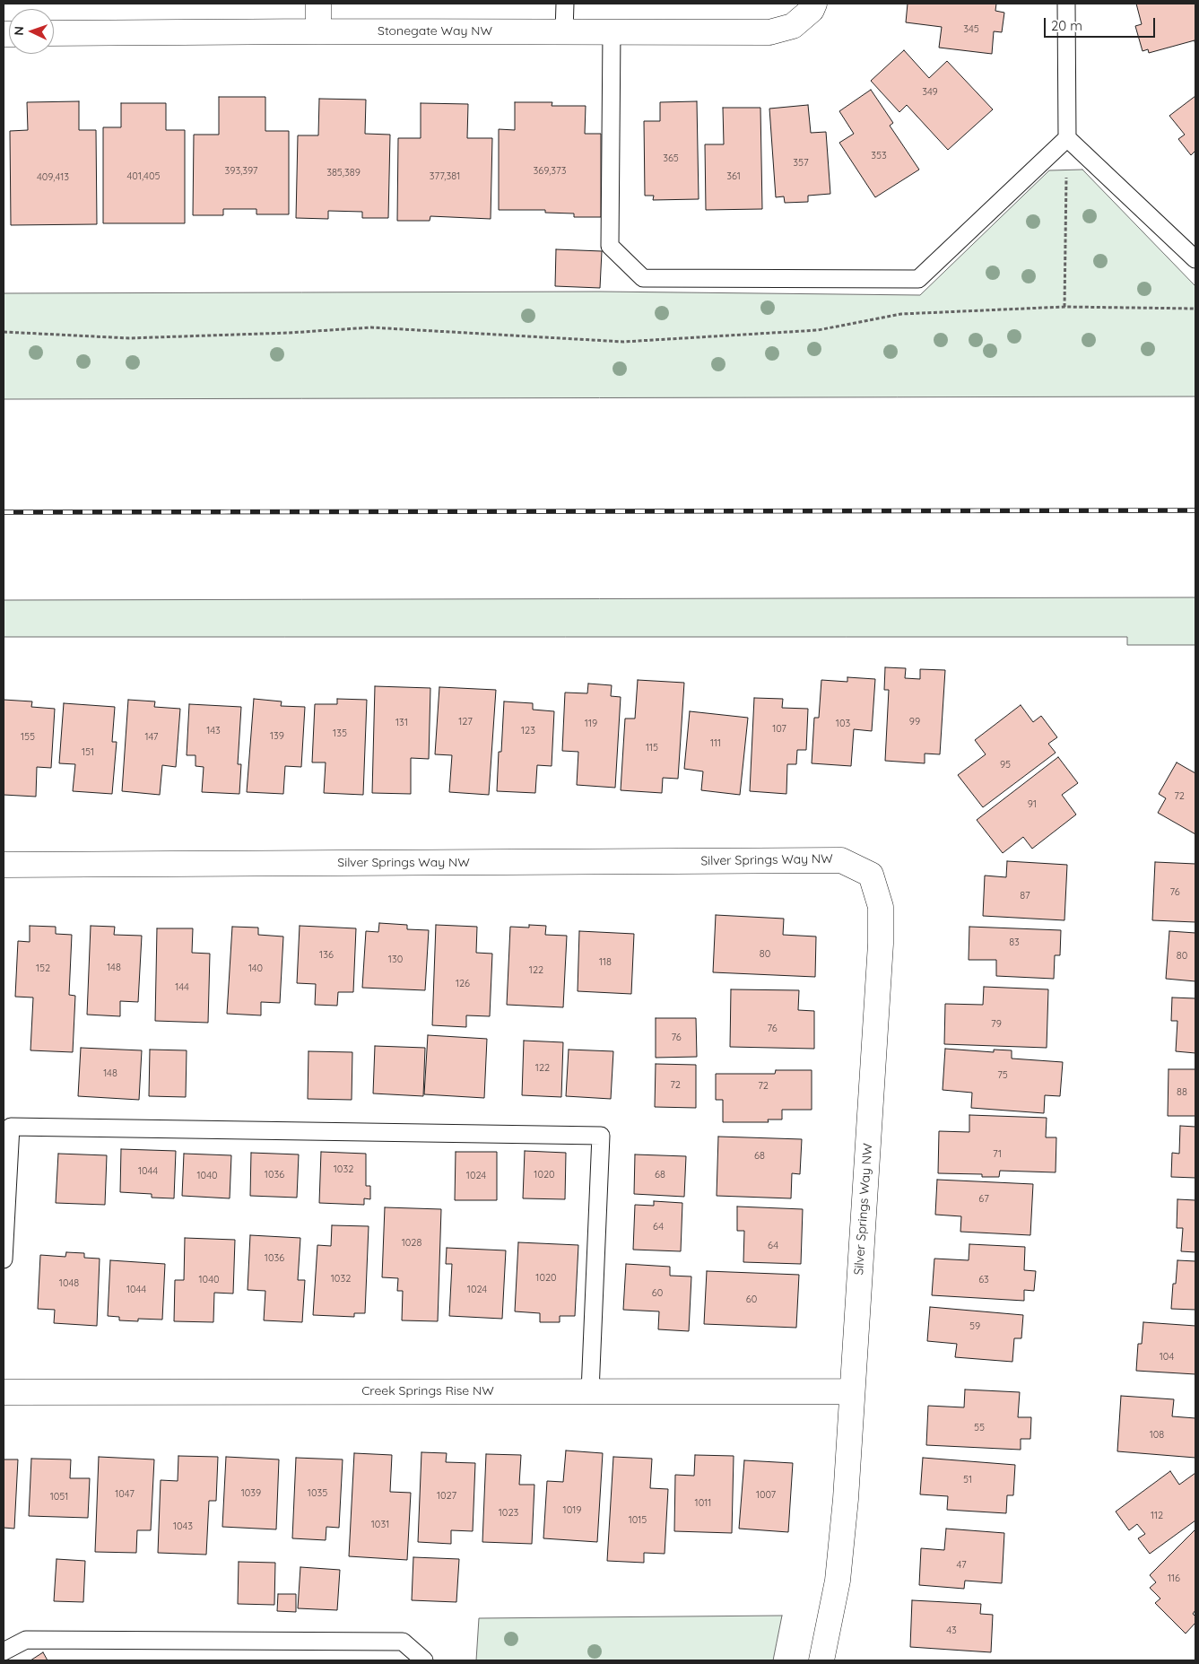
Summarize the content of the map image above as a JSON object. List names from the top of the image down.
{
  "streets": {
    "street": ["Stonegate Way NW", "Silver Springs Way NW", "Creek Springs Rise NW"]
  },
  "crossings": [
    ["Silver Springs Way NW", "Creek Springs Rise NW"]
  ],
  "house_numbers": [
    "345",
    "349",
    "353",
    "365",
    "357",
    "393,397",
    "369,373",
    "385,389",
    "401,405",
    "377,381",
    "361",
    "409,413",
    "127",
    "99",
    "131",
    "119",
    "103",
    "107",
    "143",
    "123",
    "135",
    "139",
    "155",
    "147",
    "111",
    "115",
    "151",
    "95",
    "72",
    "91",
    "76",
    "87",
    "83",
    "80",
    "136",
    "80",
    "130",
    "118",
    "148",
    "152",
    "140",
    "122",
    "126",
    "144",
    "79",
    "76",
    "76",
    "122",
    "148",
    "75",
    "72",
    "72",
    "88",
    "71",
    "68",
    "1032",
    "1044",
    "1036",
    "1020",
    "68",
    "1040",
    "1024",
    "67",
    "64",
    "1028",
    "64",
    "1036",
    "1020",
    "1032",
    "1040",
    "63",
    "1048",
    "1044",
    "1024",
    "60",
    "60",
    "59",
    "104",
    "55",
    "108",
    "51",
    "1039",
    "1035",
    "1047",
    "1007",
    "1027",
    "1051",
    "1011",
    "1019",
    "1023",
    "112",
    "1015",
    "1031",
    "1043",
    "47",
    "116",
    "43"
  ],
  "scale_bar": "20 m",
  "north": "left"
}
